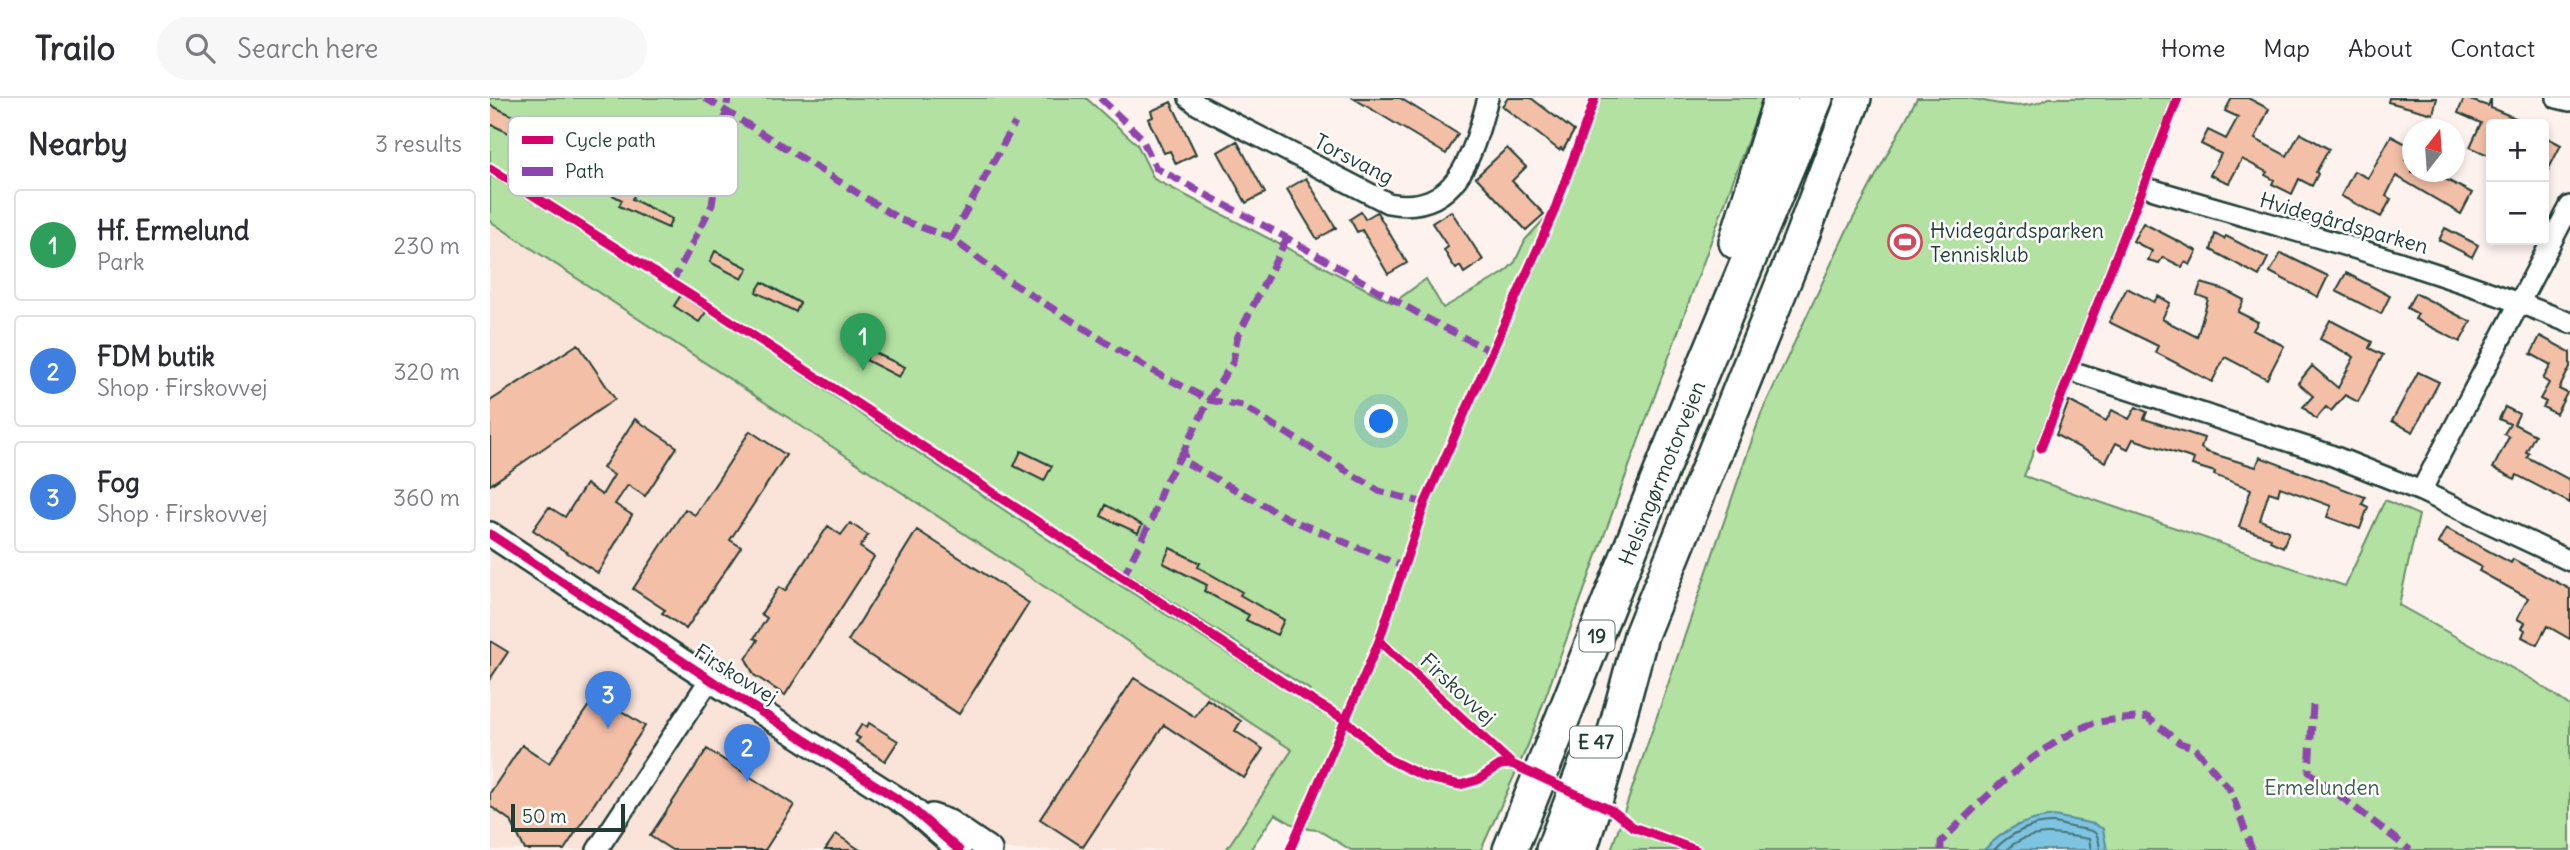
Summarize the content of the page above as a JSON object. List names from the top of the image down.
{
  "streets": {
    "highway": ["Helsingørmotorvejen", "19", "E 47"],
    "street": ["Torsvang", "Hvidegårdsparken", "Firskovvej"]
  },
  "crossings": [
    ["Helsingørmotorvejen", "E 47"]
  ],
  "parks": ["Ermelunden"],
  "places": {
    "sports": ["Hvidegårdsparken Tennisklub"]
  },
  "legend": ["Cycle path", "Path"],
  "scale_bar": "50 m",
  "north": "top",
  "page": {
    "header": "Trailo",
    "search": "Search here",
    "nav": [
      "Home",
      "Map",
      "About",
      "Contact"
    ],
    "heading": ["Nearby", "3 results"],
    "map_buttons": ["+", "−"],
    "list": [
      {
        "mark": "1",
        "name": "Hf. Ermelund",
        "note": "Park",
        "value": "230 m"
      },
      {
        "mark": "2",
        "name": "FDM butik",
        "note": "Shop · Firskovvej",
        "value": "320 m"
      },
      {
        "mark": "3",
        "name": "Fog",
        "note": "Shop · Firskovvej",
        "value": "360 m"
      }
    ],
    "pins": ["1", "3", "2"],
    "scale": "50 m"
  }
}
